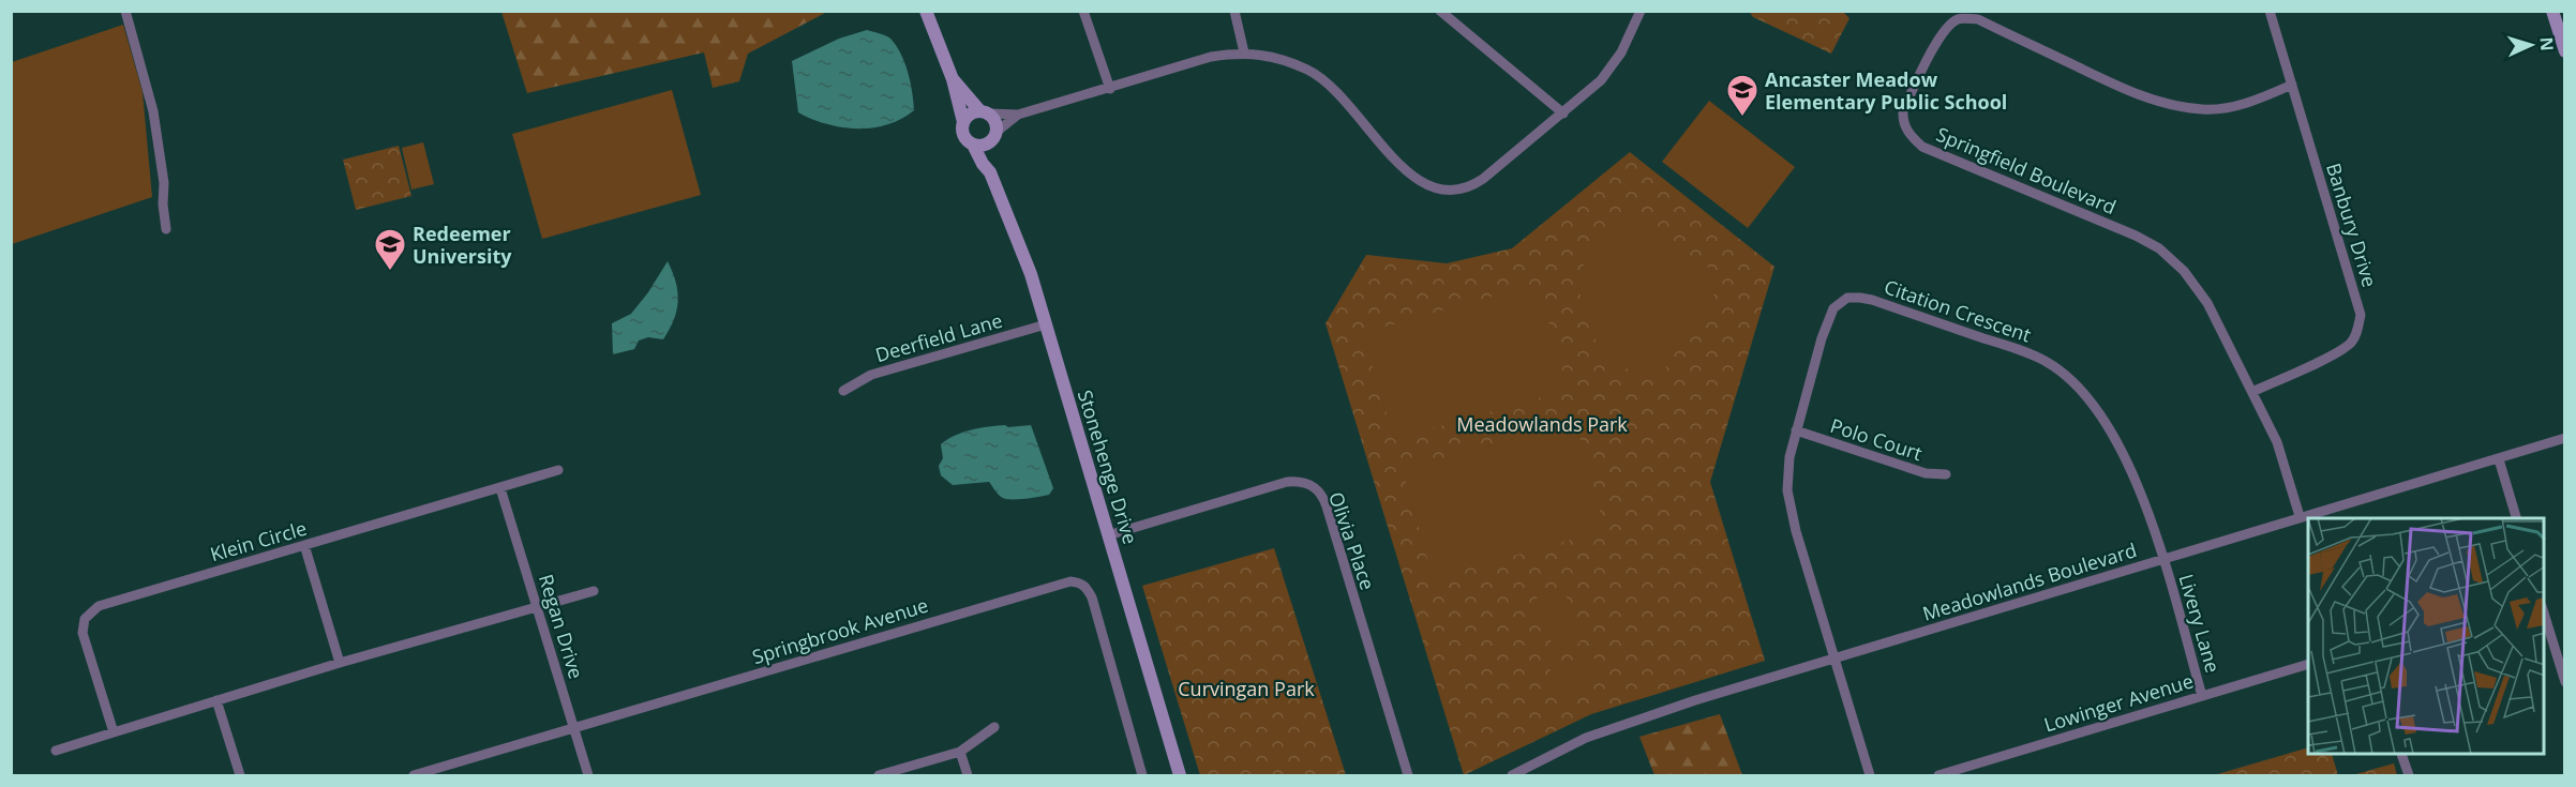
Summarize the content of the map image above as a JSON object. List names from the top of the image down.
{
  "streets": {
    "street": [
      "Springfield Boulevard",
      "Banbury Drive",
      "Citation Crescent",
      "Deerfield Lane",
      "Polo Court",
      "Stonehenge Drive",
      "Klein Circle",
      "Olivia Place",
      "Meadowlands Boulevard",
      "Livery Lane",
      "Regan Drive",
      "Springbrook Avenue",
      "Lowinger Avenue"
    ]
  },
  "crossings": [
    ["Springfield Boulevard", "Banbury Drive"],
    ["Springfield Boulevard", "Meadowlands Boulevard"],
    ["Citation Crescent", "Polo Court"],
    ["Citation Crescent", "Meadowlands Boulevard"],
    ["Citation Crescent", "Livery Lane"],
    ["Deerfield Lane", "Stonehenge Drive"],
    ["Stonehenge Drive", "Olivia Place"],
    ["Klein Circle", "Regan Drive"],
    ["Meadowlands Boulevard", "Livery Lane"],
    ["Livery Lane", "Lowinger Avenue"],
    ["Regan Drive", "Springbrook Avenue"]
  ],
  "parks": ["Meadowlands Park", "Curvingan Park"],
  "places": {
    "school or university": ["Ancaster Meadow Elementary Public School", "Redeemer University"]
  },
  "north": "right"
}
